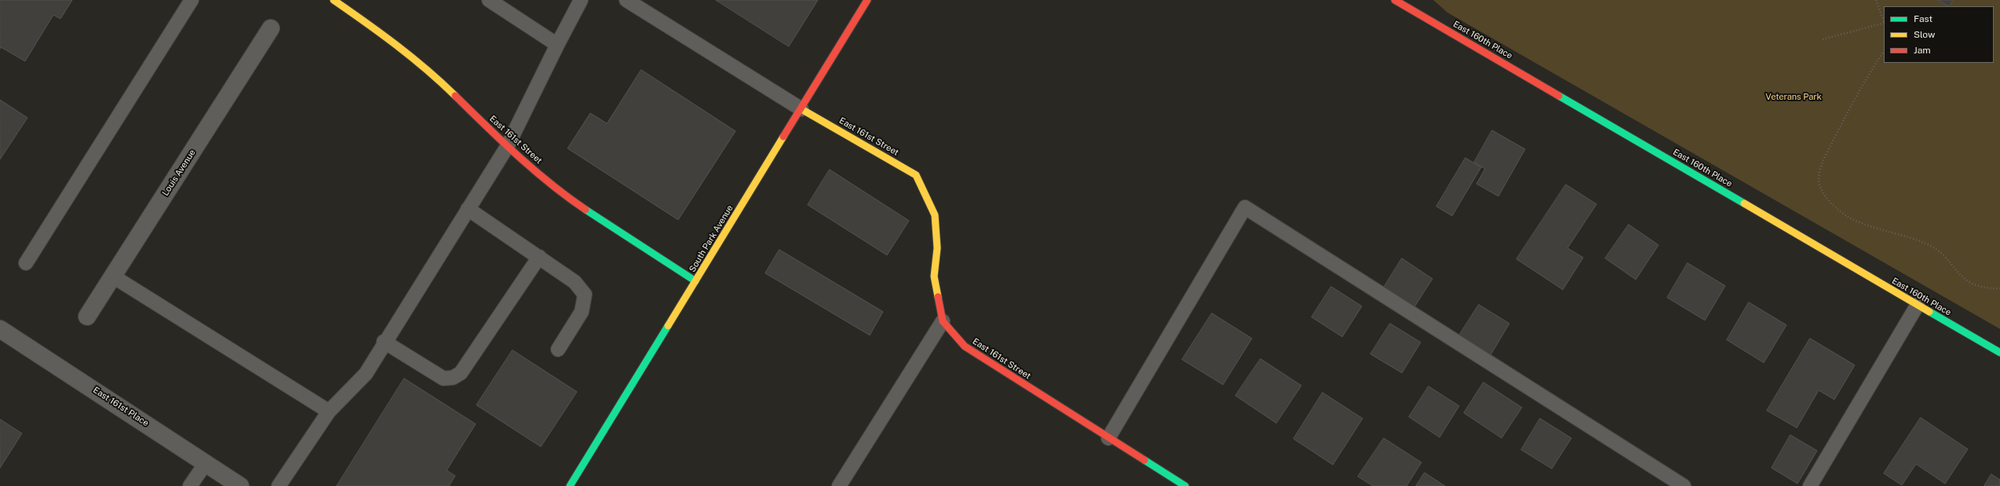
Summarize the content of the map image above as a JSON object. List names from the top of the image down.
{
  "streets": {
    "street": [
      "East 160th Place",
      "East 161st Street",
      "Louis Avenue",
      "South Park Avenue",
      "East 161st Place"
    ]
  },
  "crossings": [
    ["East 161st Street", "South Park Avenue"]
  ],
  "parks": ["Veterans Park"],
  "legend": ["Fast", "Slow", "Jam"]
}
